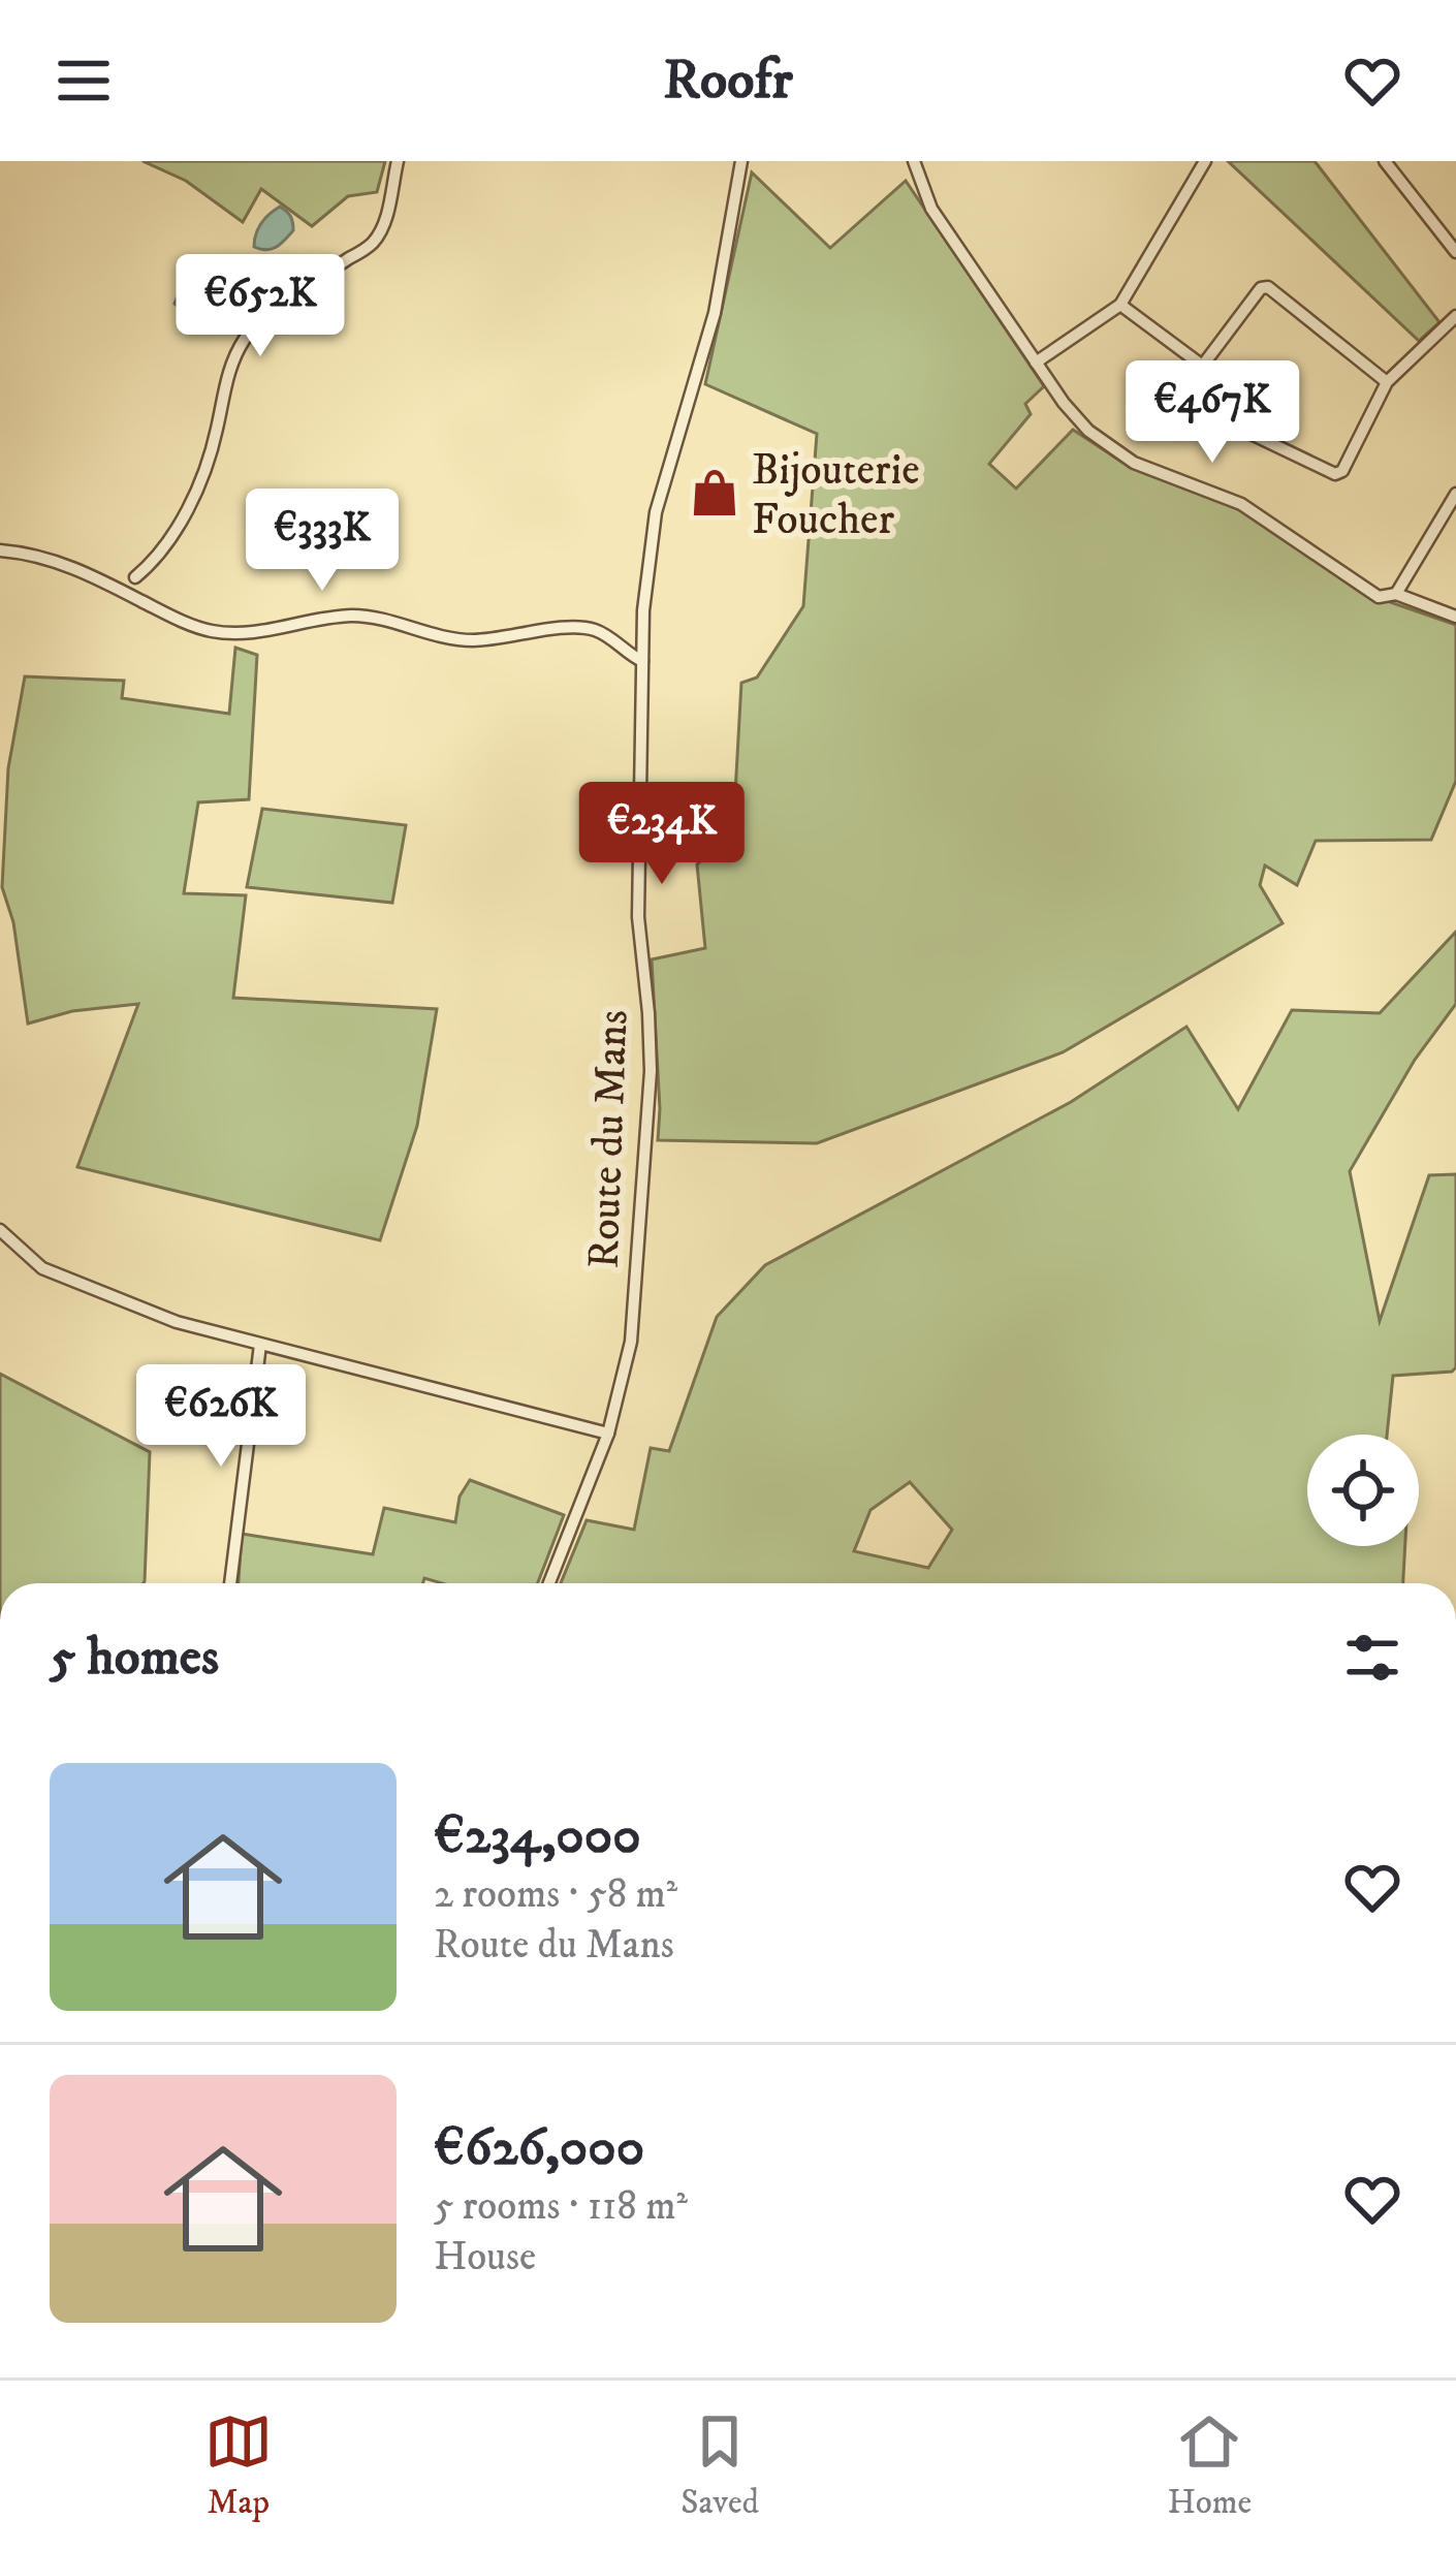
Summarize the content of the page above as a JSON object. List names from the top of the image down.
{
  "streets": {
    "street": ["Route du Mans"]
  },
  "places": {
    "shop": ["Bijouterie Foucher"]
  },
  "page": {
    "header": "Roofr",
    "price": [
      "€652K",
      "€467K",
      "€333K",
      "€234K",
      "€626K"
    ],
    "heading": "5 homes",
    "list": [
      {
        "name": "€234,000",
        "note": "2 rooms · 58 m² · Route du Mans"
      },
      {
        "name": "€626,000",
        "note": "5 rooms · 118 m² · House"
      }
    ],
    "tabs": ["Map", "Saved", "Home"]
  }
}
